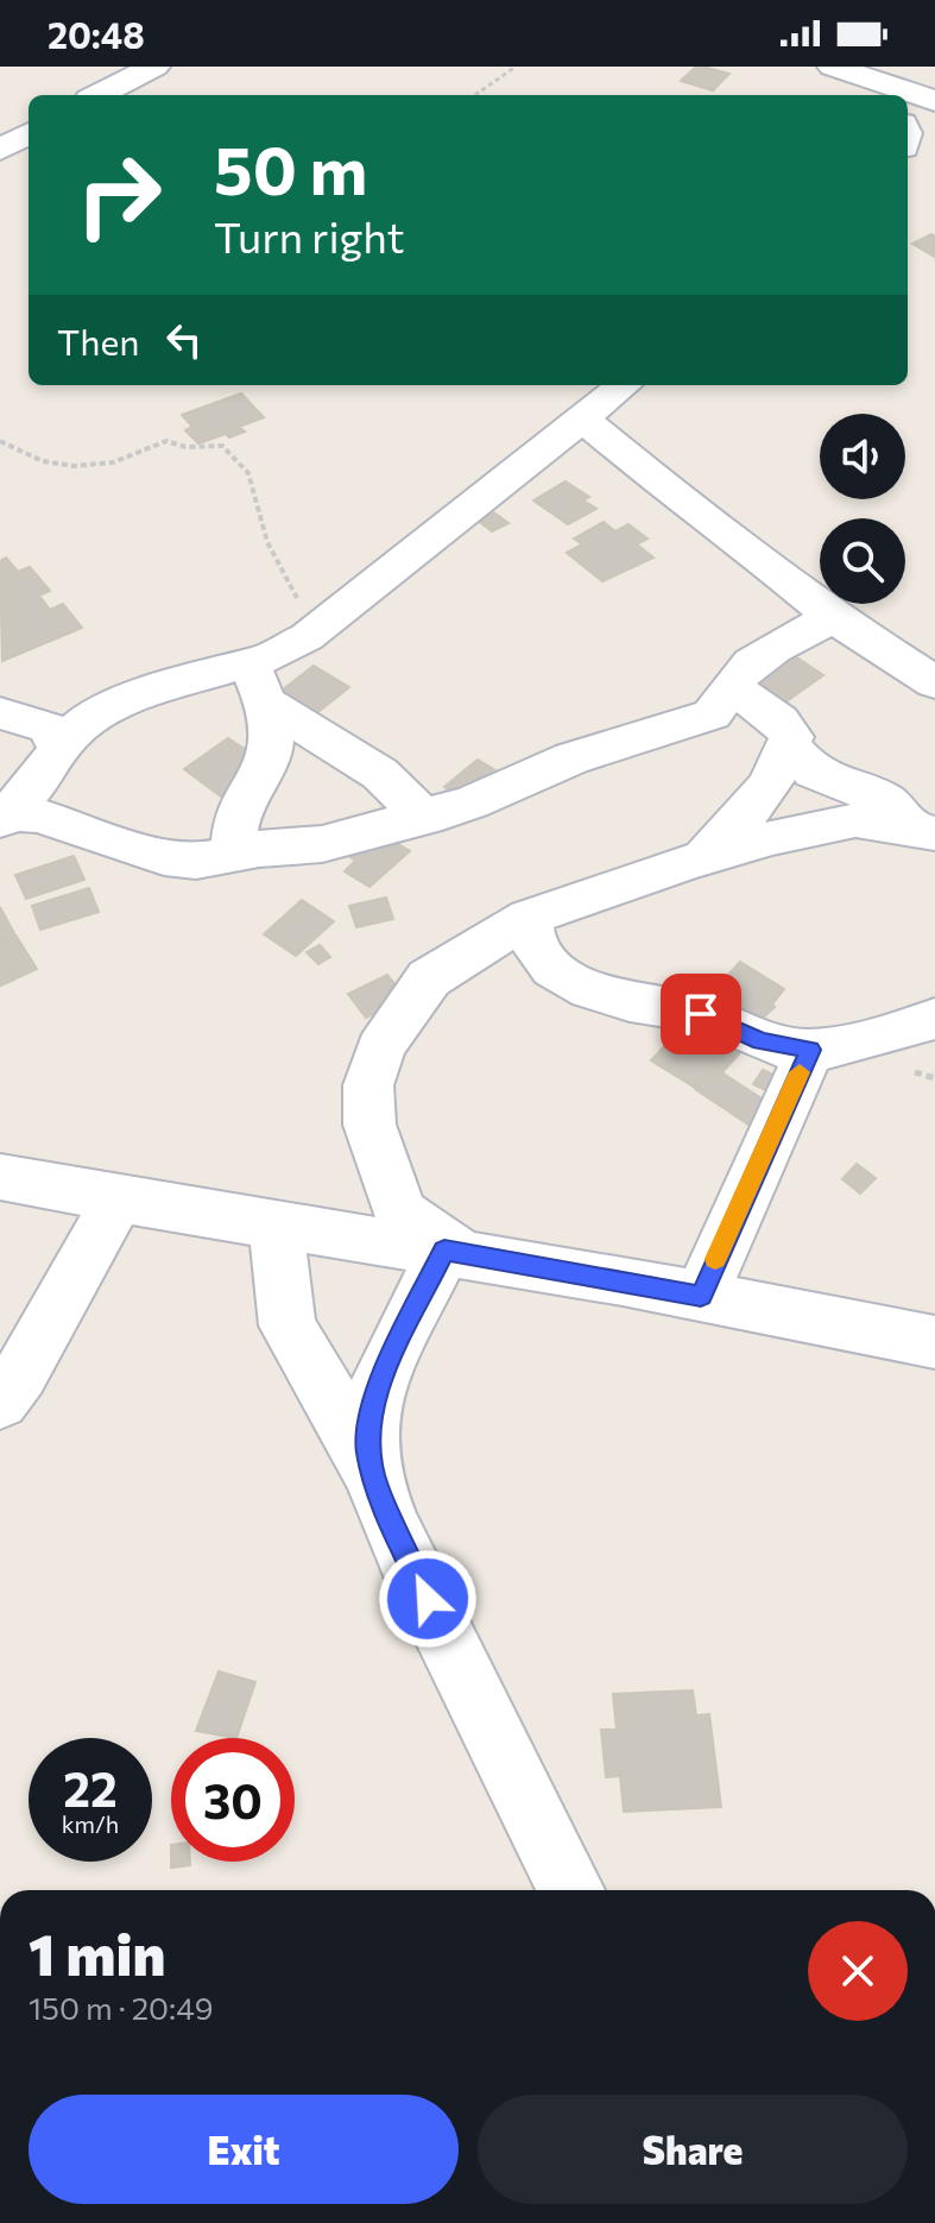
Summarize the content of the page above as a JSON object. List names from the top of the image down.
{
  "page": {
    "status": "20:48",
    "turn": ["50 m", "Turn right"],
    "then": "Then",
    "speed": "22 km/h",
    "limit": "30",
    "heading": ["1 min", "150 m · 20:49"],
    "buttons": ["Exit", "Share"]
  }
}
